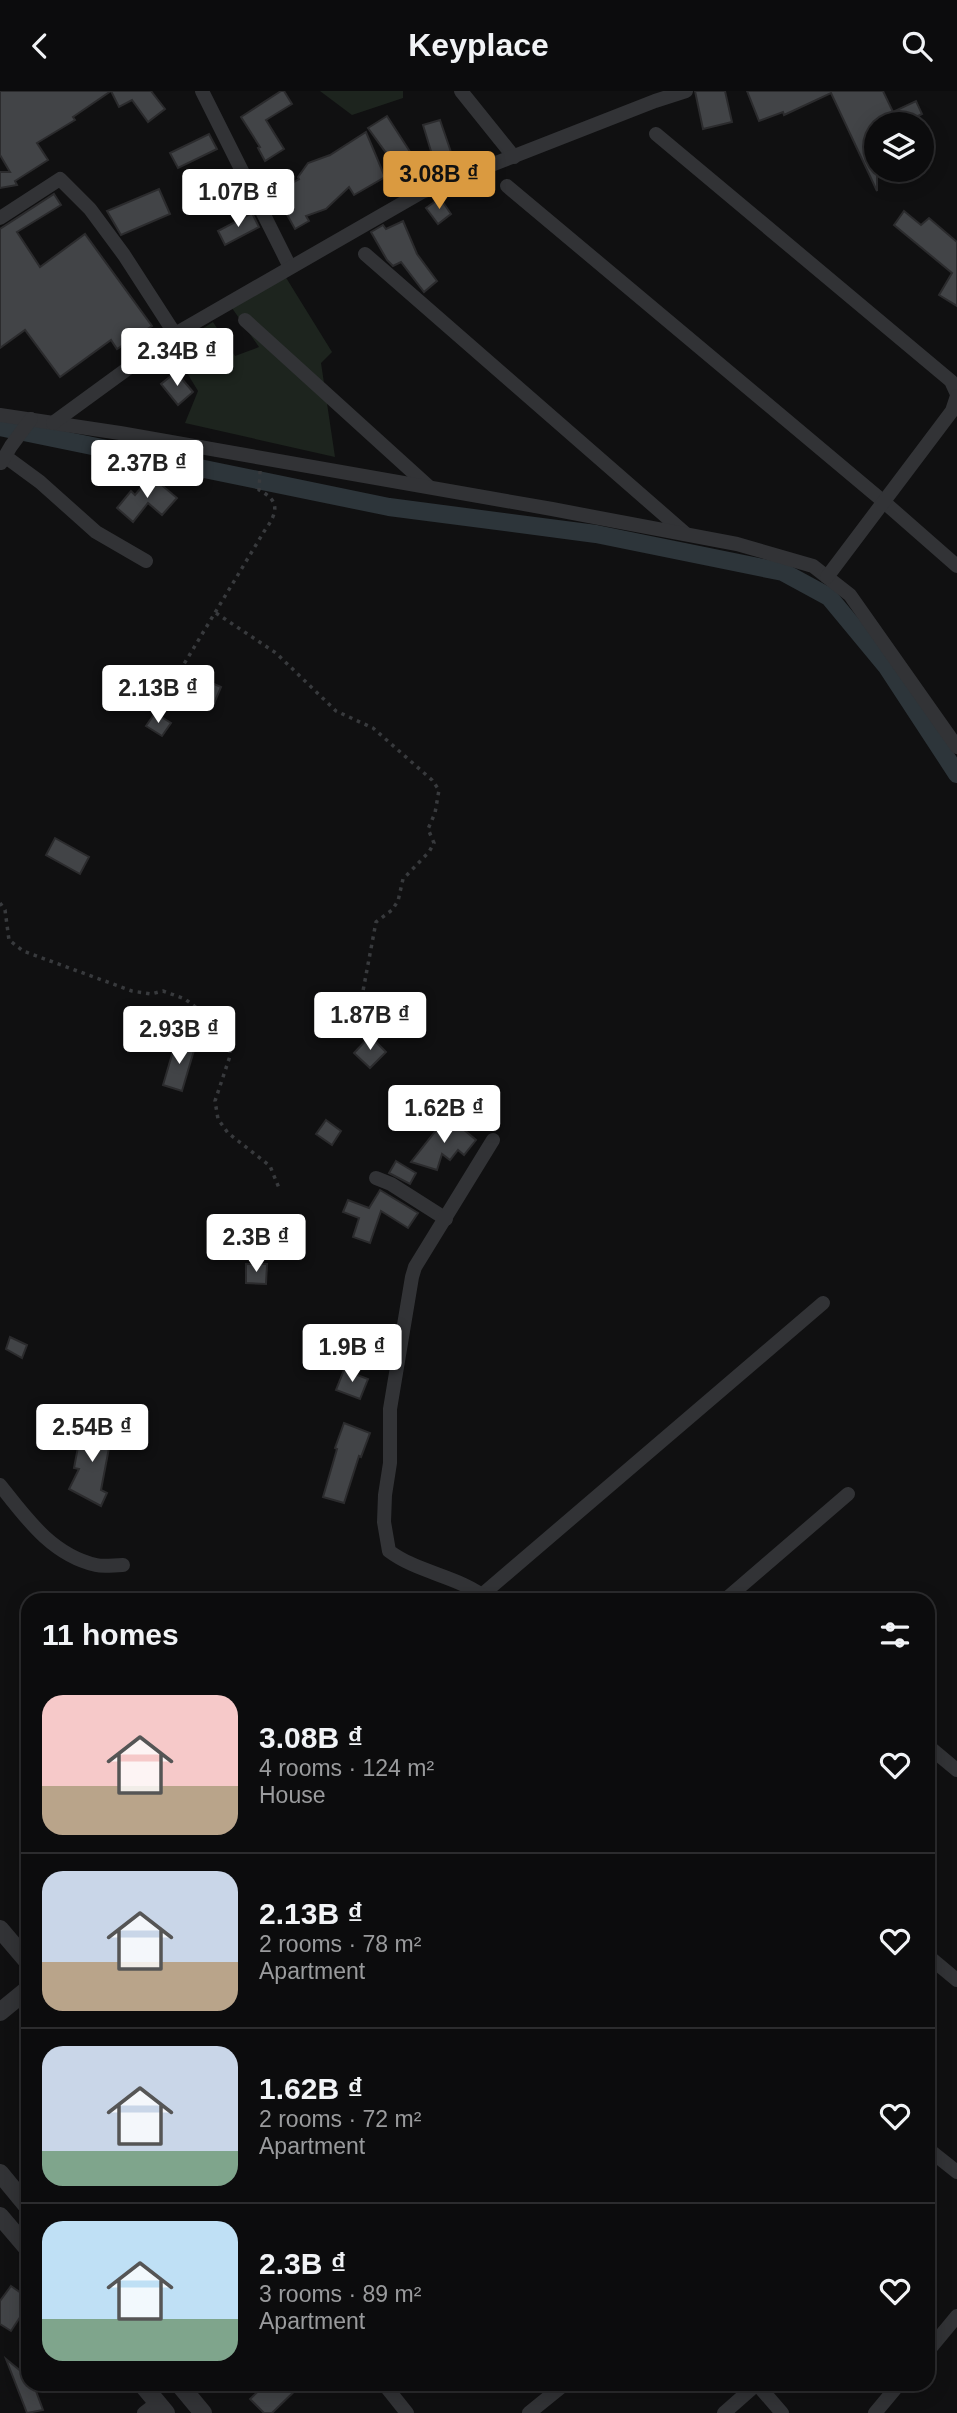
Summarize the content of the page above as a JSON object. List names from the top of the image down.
{
  "page": {
    "header": "Keyplace",
    "price": [
      "3.08B ₫",
      "1.07B ₫",
      "2.34B ₫",
      "2.37B ₫",
      "2.13B ₫",
      "1.87B ₫",
      "2.93B ₫",
      "1.62B ₫",
      "2.3B ₫",
      "1.9B ₫",
      "2.54B ₫"
    ],
    "heading": "11 homes",
    "list": [
      {
        "name": "3.08B ₫",
        "note": "4 rooms · 124 m² · House"
      },
      {
        "name": "2.13B ₫",
        "note": "2 rooms · 78 m² · Apartment"
      },
      {
        "name": "1.62B ₫",
        "note": "2 rooms · 72 m² · Apartment"
      },
      {
        "name": "2.3B ₫",
        "note": "3 rooms · 89 m² · Apartment"
      }
    ]
  }
}
